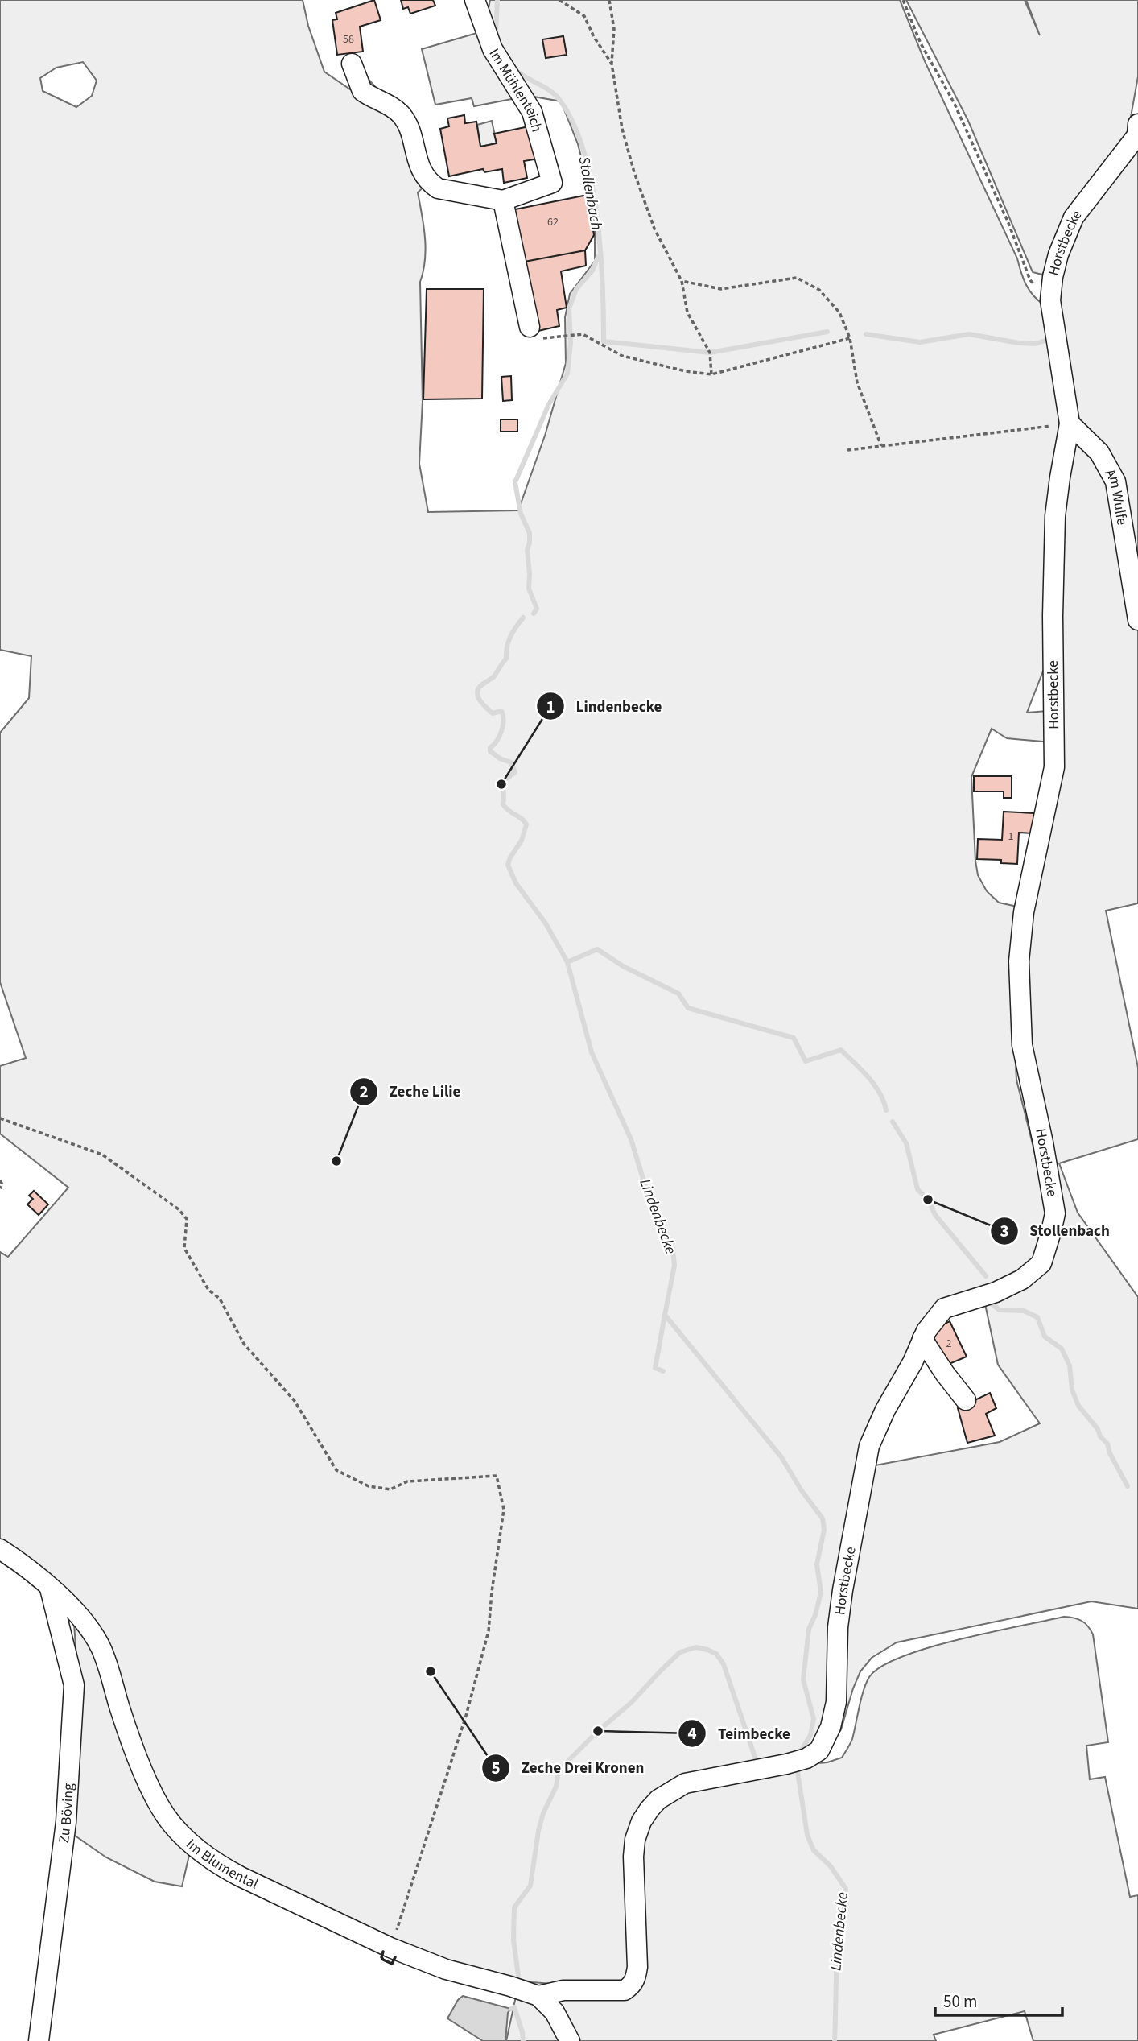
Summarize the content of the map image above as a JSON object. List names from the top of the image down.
{
  "streets": {
    "street": [
      "Im Mühlenteich",
      "Horstbecke",
      "Am Wulfe",
      "Zu Böving",
      "Im Blumental"
    ]
  },
  "crossings": [
    ["Horstbecke", "Am Wulfe"],
    ["Horstbecke", "Im Blumental"],
    ["Zu Böving", "Im Blumental"]
  ],
  "water": ["Stollenbach", "Lindenbecke"],
  "places": [
    "Lindenbecke",
    "Zeche Lilie",
    "Stollenbach",
    "Zeche Drei Kronen",
    "Teimbecke"
  ],
  "house_numbers": [
    "58",
    "62",
    "1",
    "2"
  ],
  "scale_bar": "50 m"
}
